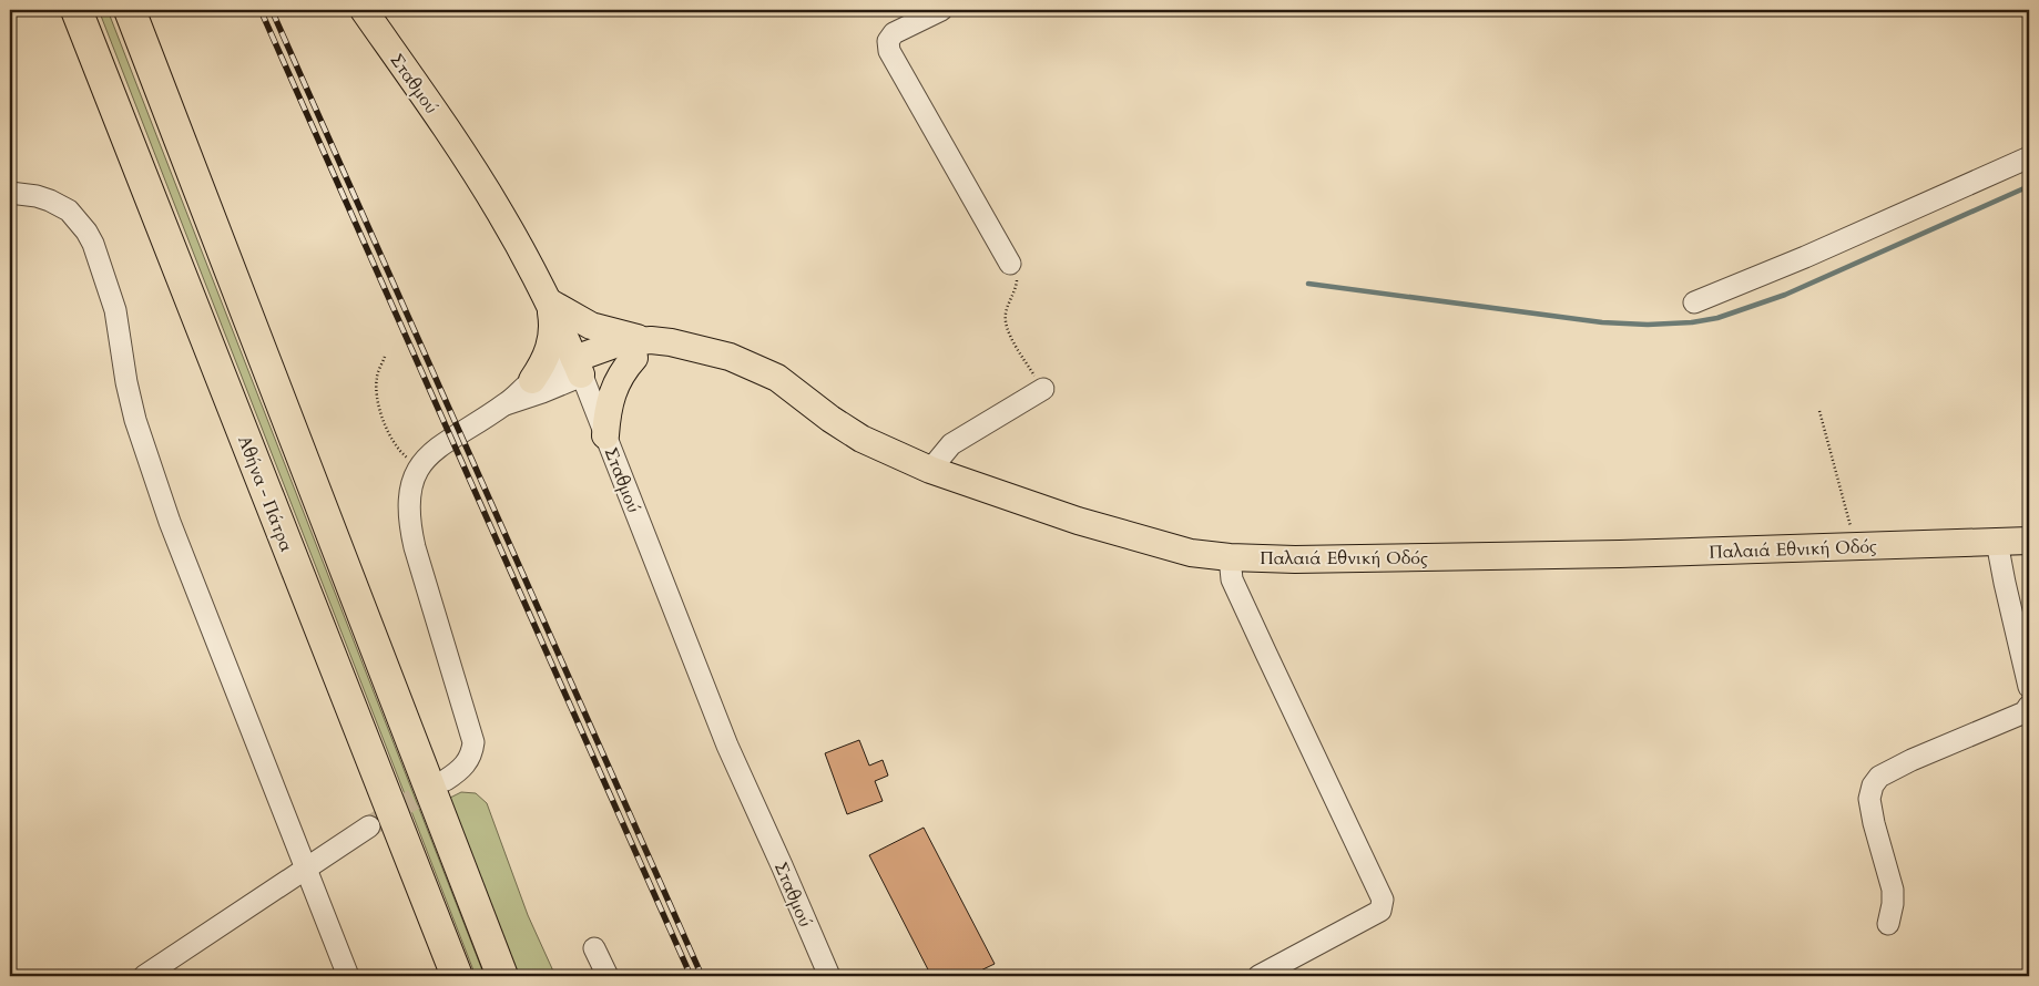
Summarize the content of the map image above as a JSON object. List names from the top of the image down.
{
  "streets": {
    "highway": ["Αθήνα - Πάτρα"],
    "main road": ["Σταθμού", "Παλαιά Εθνική Οδός"]
  },
  "crossings": [
    ["Σταθμού", "Παλαιά Εθνική Οδός"]
  ]
}
